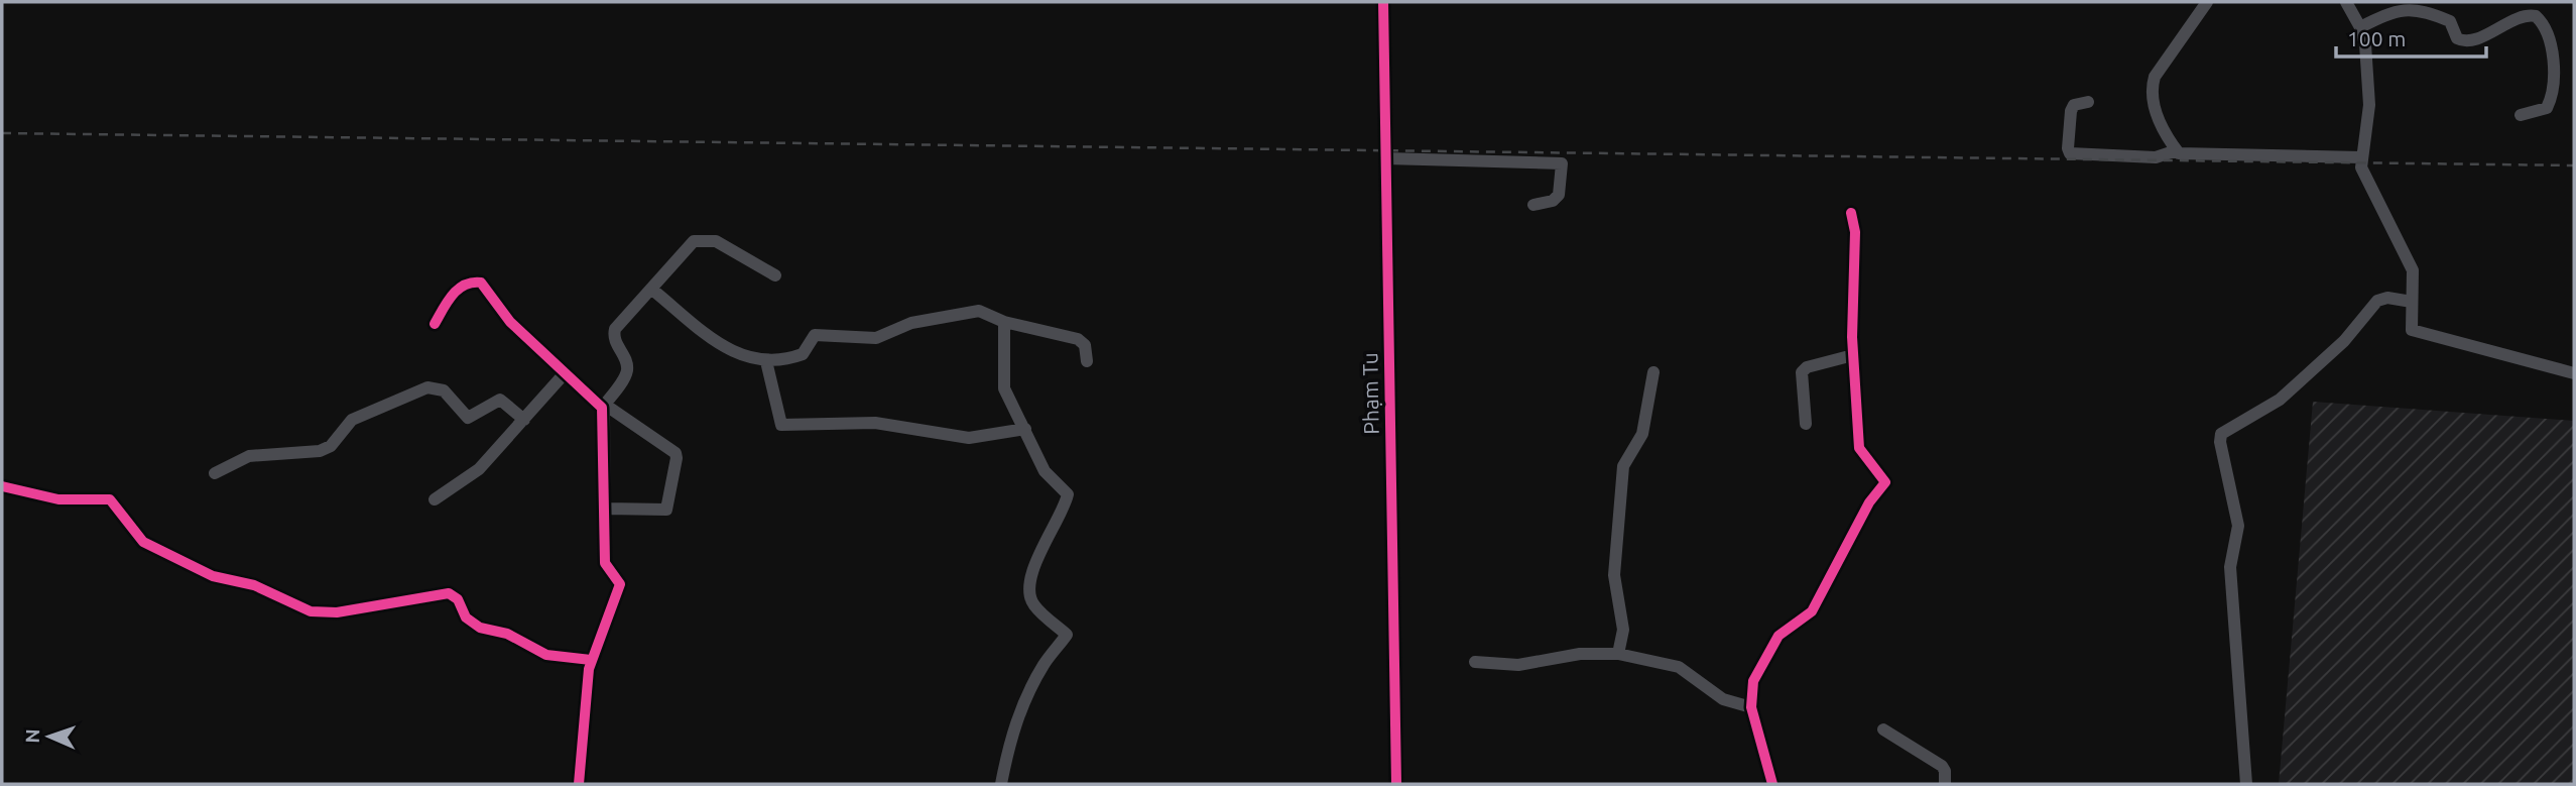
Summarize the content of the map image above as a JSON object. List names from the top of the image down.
{
  "streets": {
    "street": ["Phạm Tu"]
  },
  "scale_bar": "100 m",
  "north": "left"
}
